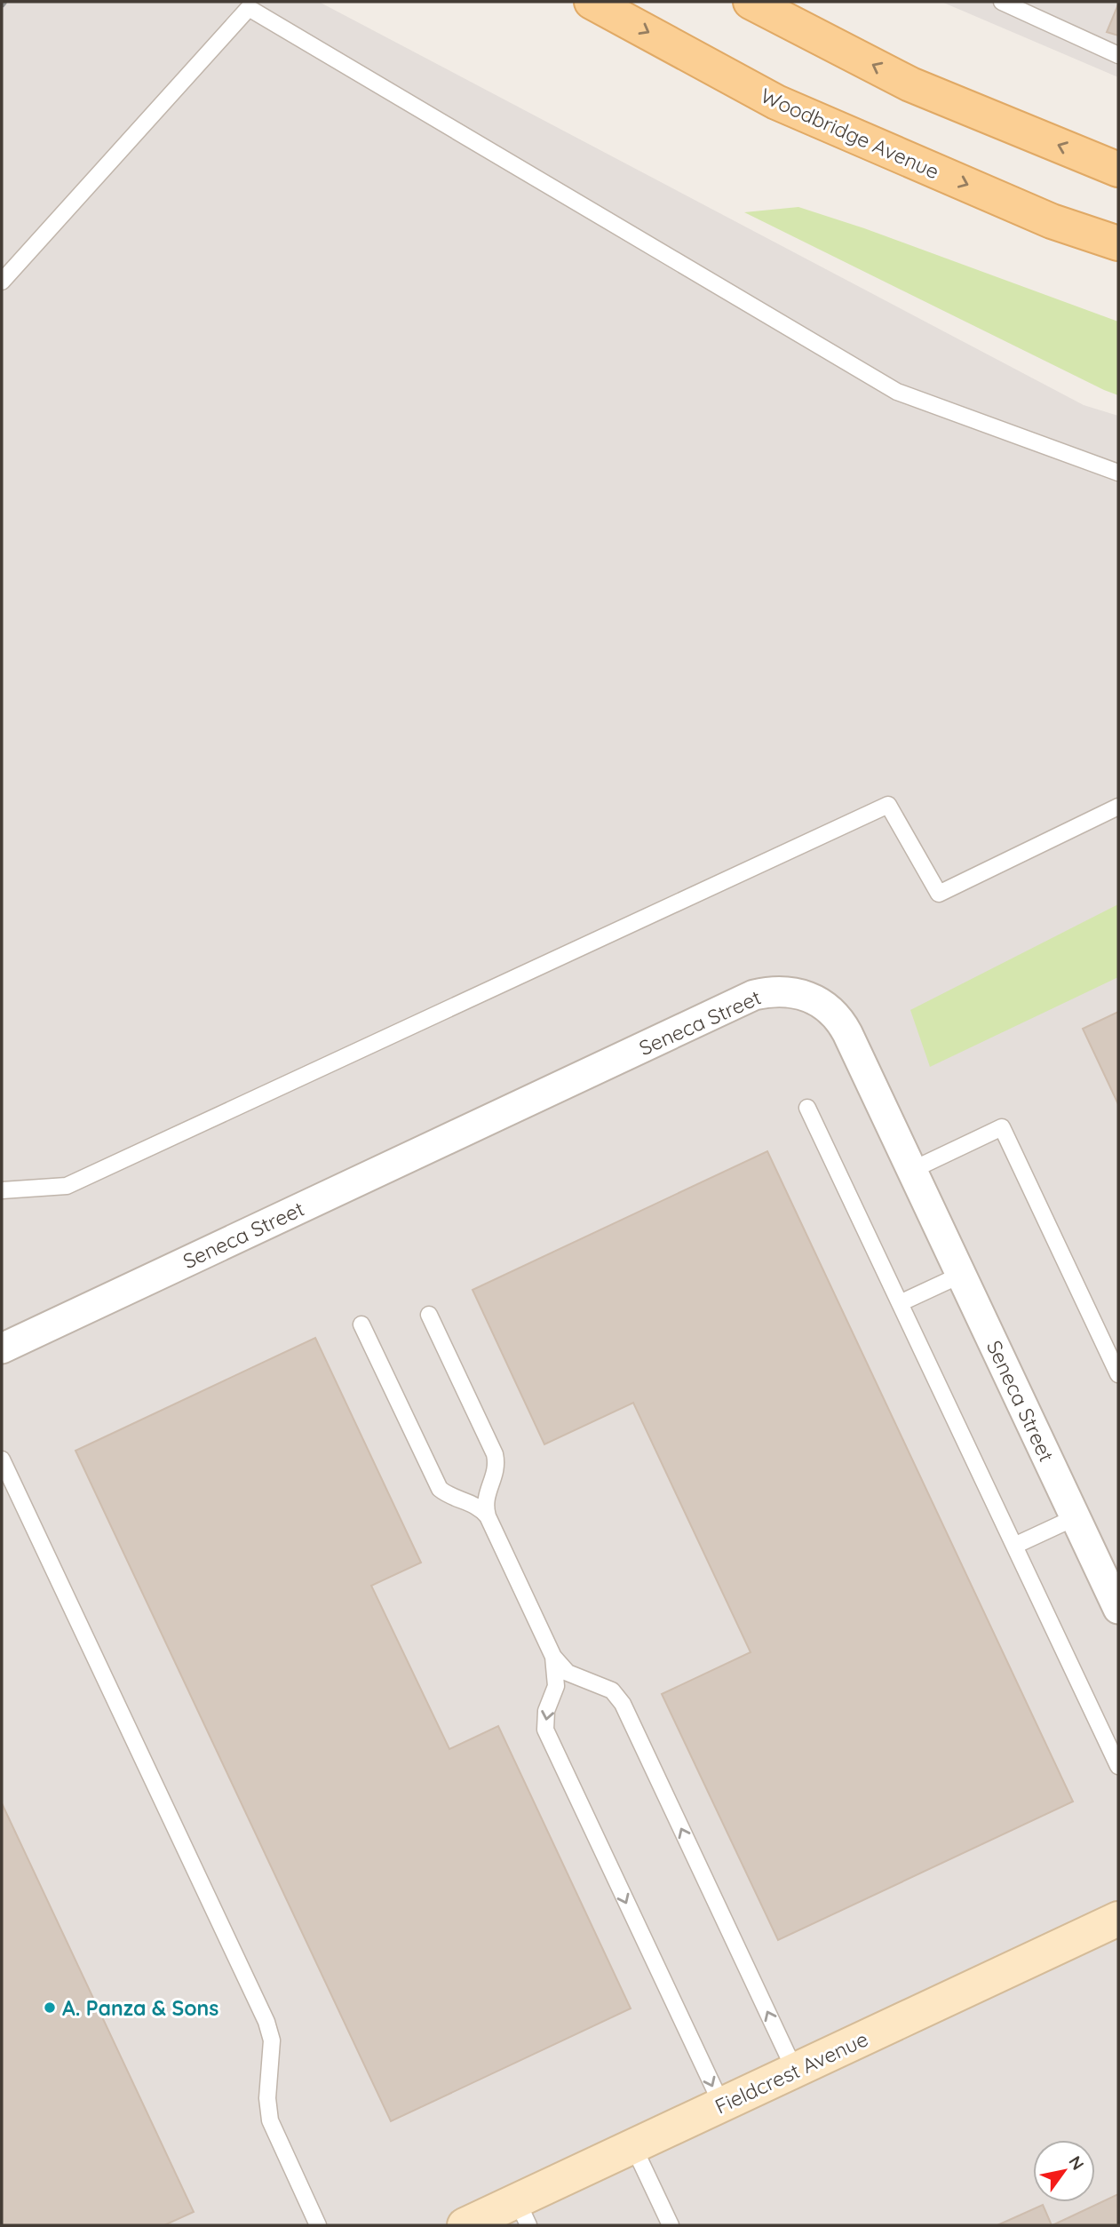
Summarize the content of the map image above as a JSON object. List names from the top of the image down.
{
  "streets": {
    "main road": ["Woodbridge Avenue"],
    "street": ["Seneca Street", "Fieldcrest Avenue"]
  },
  "places": ["A. Panza & Sons"],
  "north": "top right"
}
